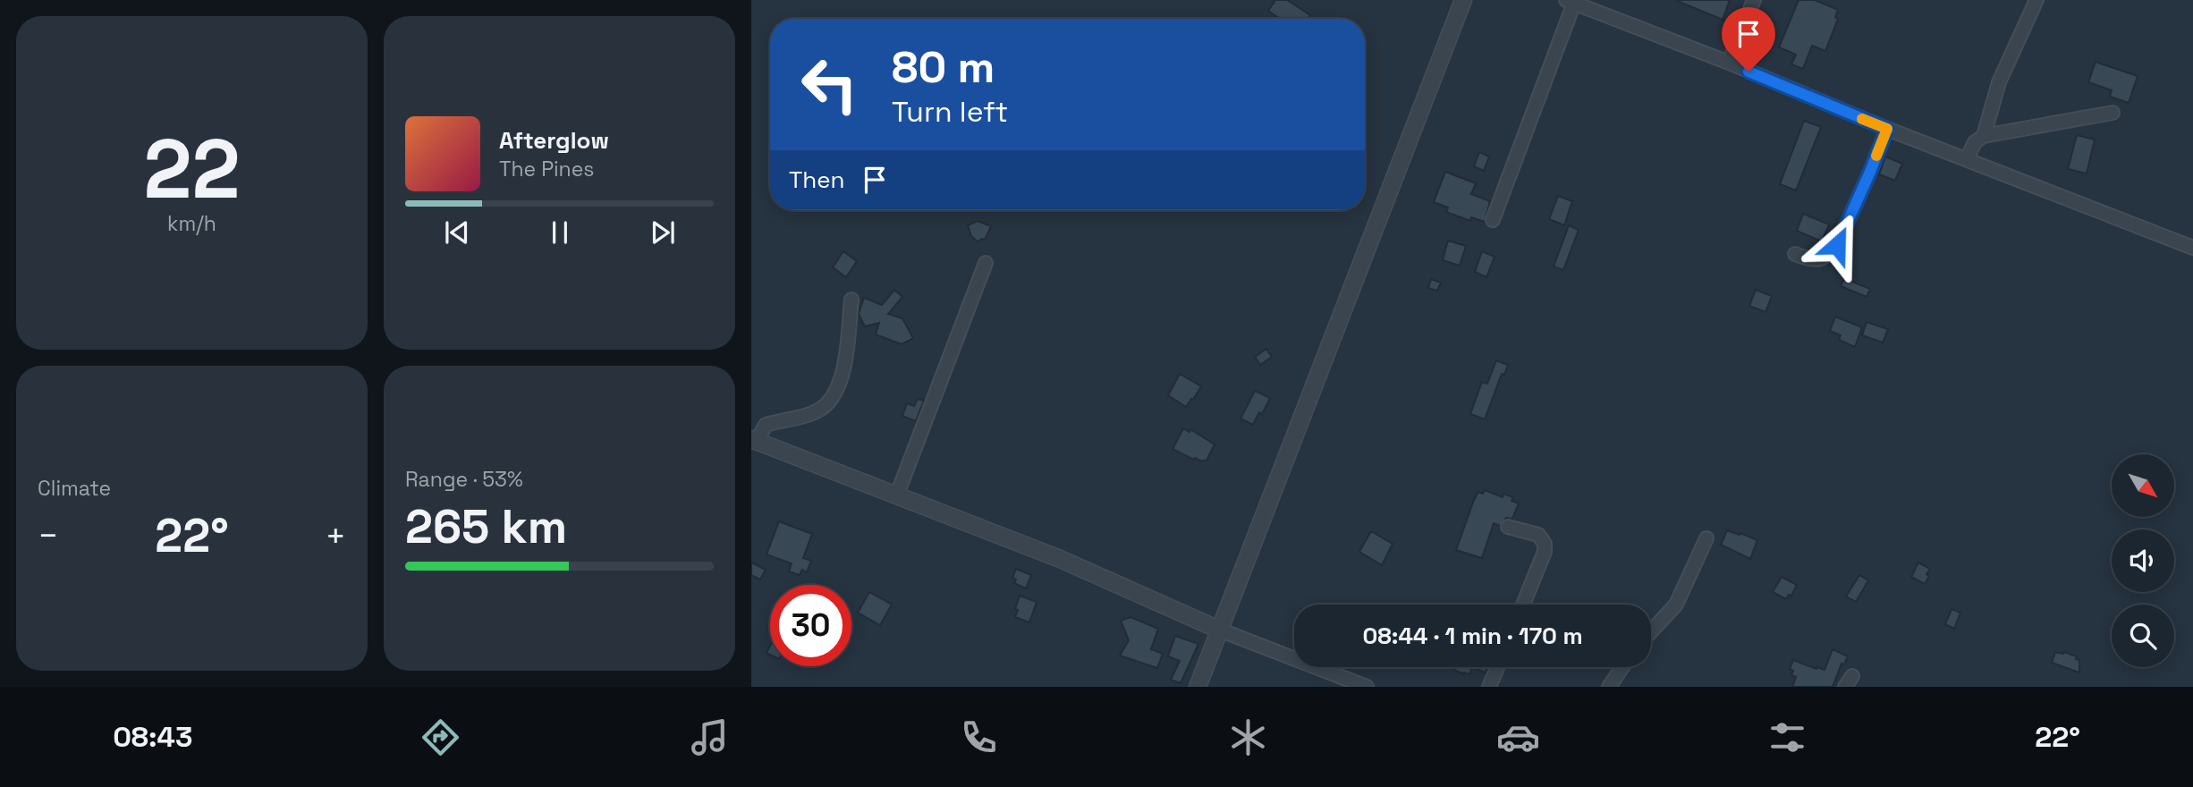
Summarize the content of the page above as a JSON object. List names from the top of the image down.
{
  "north": "bottom right",
  "page": {
    "tile": [
      ["22", "km/h"],
      "Climate",
      ["Range · 53%", "265 km"]
    ],
    "turn": ["80 m", "Turn left"],
    "song": ["Afterglow", "The Pines"],
    "then": "Then",
    "heat": ["−", "22°", "+"],
    "limit": "30",
    "trip": "08:44 · 1 min · 170 m",
    "tabs": ["08:43", "22°"]
  }
}
